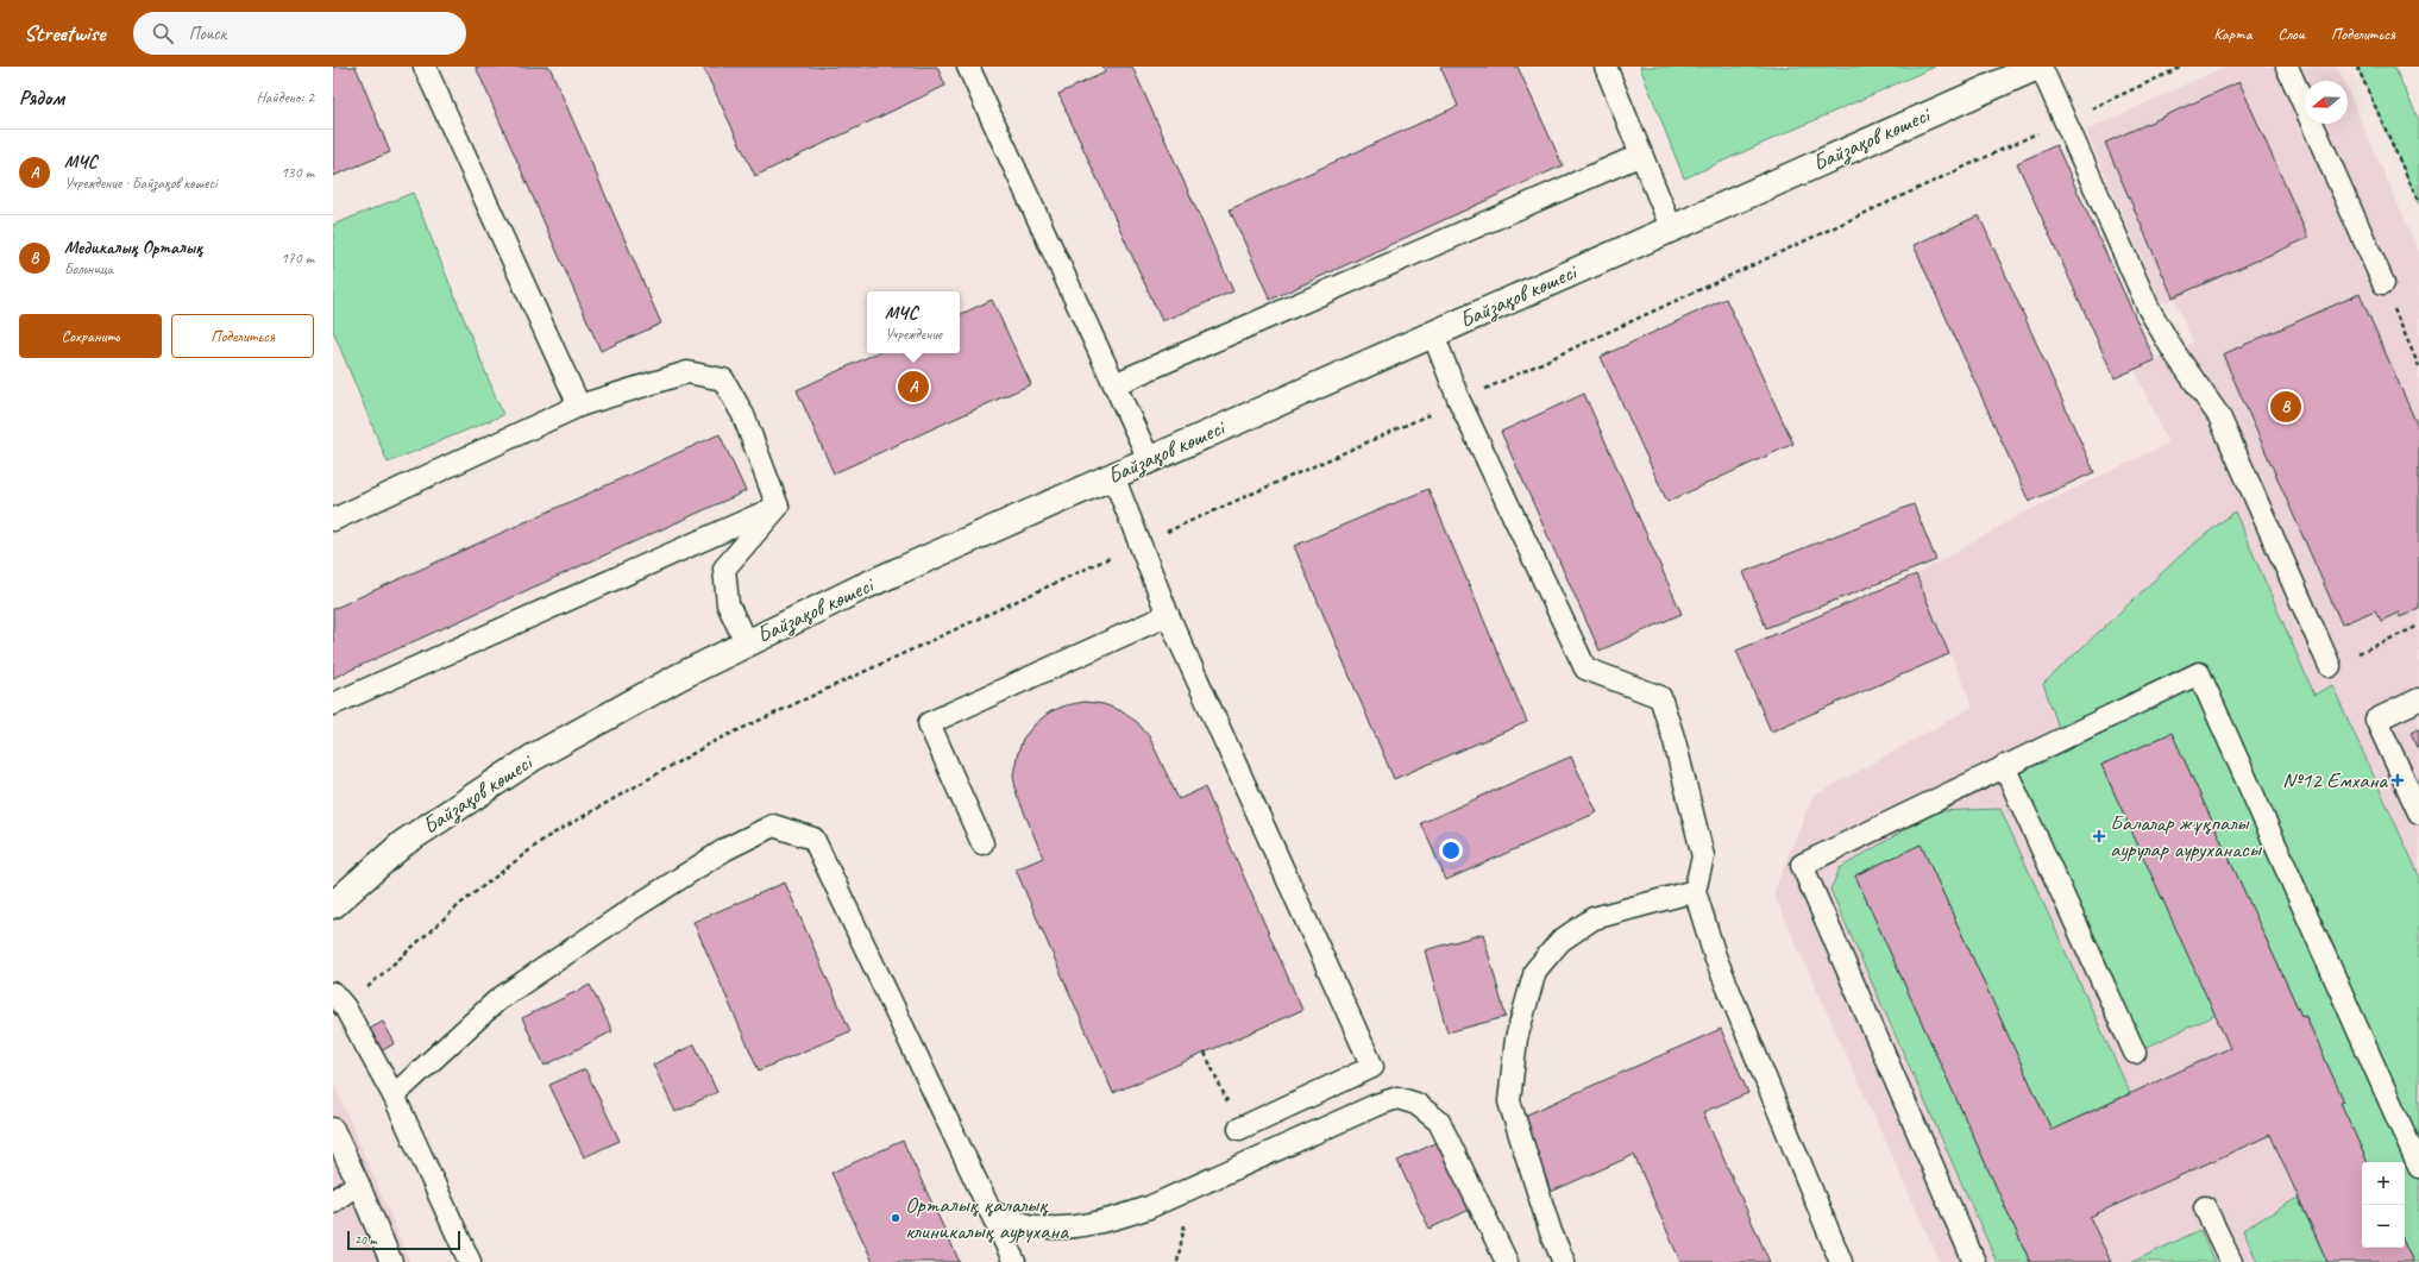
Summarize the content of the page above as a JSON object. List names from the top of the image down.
{
  "streets": {
    "street": ["Байзақов көшесі"]
  },
  "places": {
    "health": ["№12 Емхана", "Балалар жұқпалы аурулар ауруханасы"],
    "other": ["Орталық қалалық клиникалық аурухана"]
  },
  "scale_bar": "20 m",
  "north": "left",
  "page": {
    "header": "Streetwise",
    "search": "Поиск",
    "nav": ["Карта", "Слои", "Поделиться"],
    "heading": ["Рядом", "Найдено: 2"],
    "list": [
      {
        "mark": "A",
        "name": "МЧС",
        "note": "Учреждение · Байзақов көшесі",
        "value": "130 m"
      },
      {
        "mark": "B",
        "name": "Медикалық Орталық",
        "note": "Больница",
        "value": "170 m"
      }
    ],
    "popup": ["МЧС", "Учреждение"],
    "buttons": ["Сохранить", "Поделиться"],
    "pins": ["A", "B"],
    "map_buttons": ["+", "−"],
    "scale": "20 m"
  }
}
